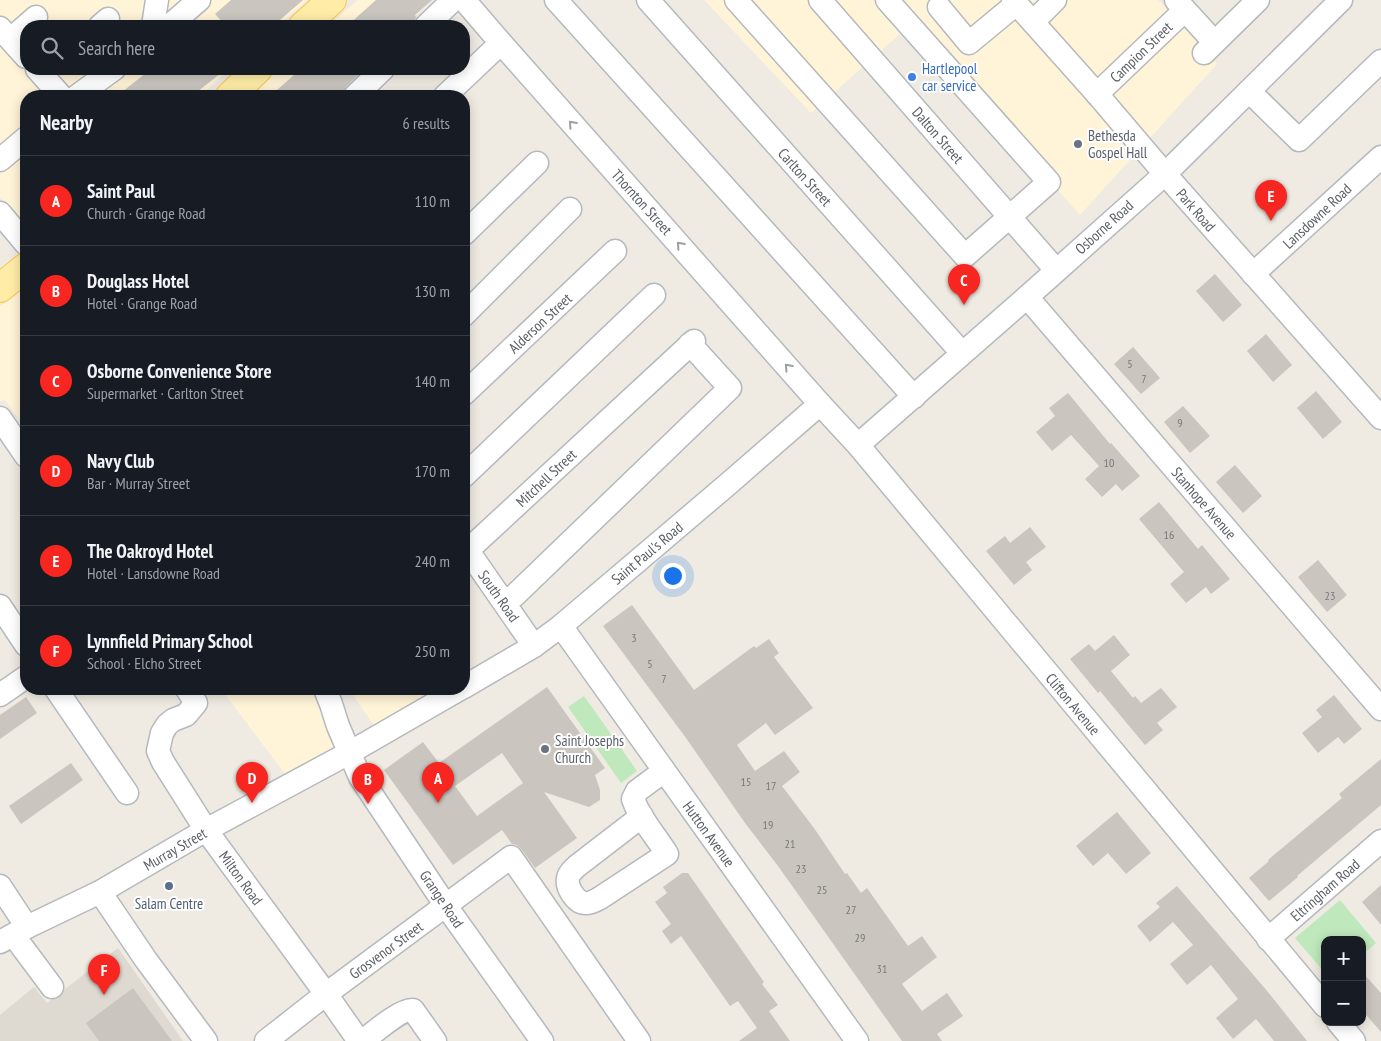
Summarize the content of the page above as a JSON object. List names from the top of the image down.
{
  "streets": {
    "street": [
      "Campion Street",
      "Dalton Street",
      "Carlton Street",
      "Thornton Street",
      "Park Road",
      "Lansdowne Road",
      "Osborne Road",
      "Alderson Street",
      "Mitchell Street",
      "Stanhope Avenue",
      "Saint Paul's Road",
      "South Road",
      "Clifton Avenue",
      "Hutton Avenue",
      "Murray Street",
      "Milton Road",
      "Eltringham Road",
      "Grange Road",
      "Grosvenor Street"
    ]
  },
  "crossings": [
    ["Campion Street", "Park Road"],
    ["Dalton Street", "Osborne Road"],
    ["Carlton Street", "Osborne Road"],
    ["Thornton Street", "Saint Paul's Road"],
    ["Thornton Street", "Clifton Avenue"],
    ["Park Road", "Lansdowne Road"],
    ["Park Road", "Osborne Road"],
    ["Osborne Road", "Stanhope Avenue"],
    ["Osborne Road", "Clifton Avenue"],
    ["Saint Paul's Road", "South Road"],
    ["Saint Paul's Road", "Clifton Avenue"],
    ["Saint Paul's Road", "Hutton Avenue"],
    ["Clifton Avenue", "Eltringham Road"],
    ["Murray Street", "Milton Road"],
    ["Murray Street", "Grange Road"],
    ["Milton Road", "Grosvenor Street"],
    ["Grange Road", "Grosvenor Street"]
  ],
  "places": [
    "Hartlepool car service",
    "Bethesda Gospel Hall",
    "Saint Josephs Church",
    "Salam Centre"
  ],
  "house_numbers": [
    "5",
    "7",
    "9",
    "10",
    "16",
    "23",
    "3",
    "5",
    "7",
    "15",
    "17",
    "19",
    "21",
    "23",
    "25",
    "27",
    "29",
    "31"
  ],
  "page": {
    "search": "Search here",
    "heading": ["Nearby", "6 results"],
    "list": [
      {
        "mark": "A",
        "name": "Saint Paul",
        "note": "Church · Grange Road",
        "value": "110 m"
      },
      {
        "mark": "B",
        "name": "Douglass Hotel",
        "note": "Hotel · Grange Road",
        "value": "130 m"
      },
      {
        "mark": "C",
        "name": "Osborne Convenience Store",
        "note": "Supermarket · Carlton Street",
        "value": "140 m"
      },
      {
        "mark": "D",
        "name": "Navy Club",
        "note": "Bar · Murray Street",
        "value": "170 m"
      },
      {
        "mark": "E",
        "name": "The Oakroyd Hotel",
        "note": "Hotel · Lansdowne Road",
        "value": "240 m"
      },
      {
        "mark": "F",
        "name": "Lynnfield Primary School",
        "note": "School · Elcho Street",
        "value": "250 m"
      }
    ],
    "pins": [
      "E",
      "C",
      "A",
      "D",
      "B",
      "F"
    ],
    "map_buttons": ["+", "−"]
  }
}
